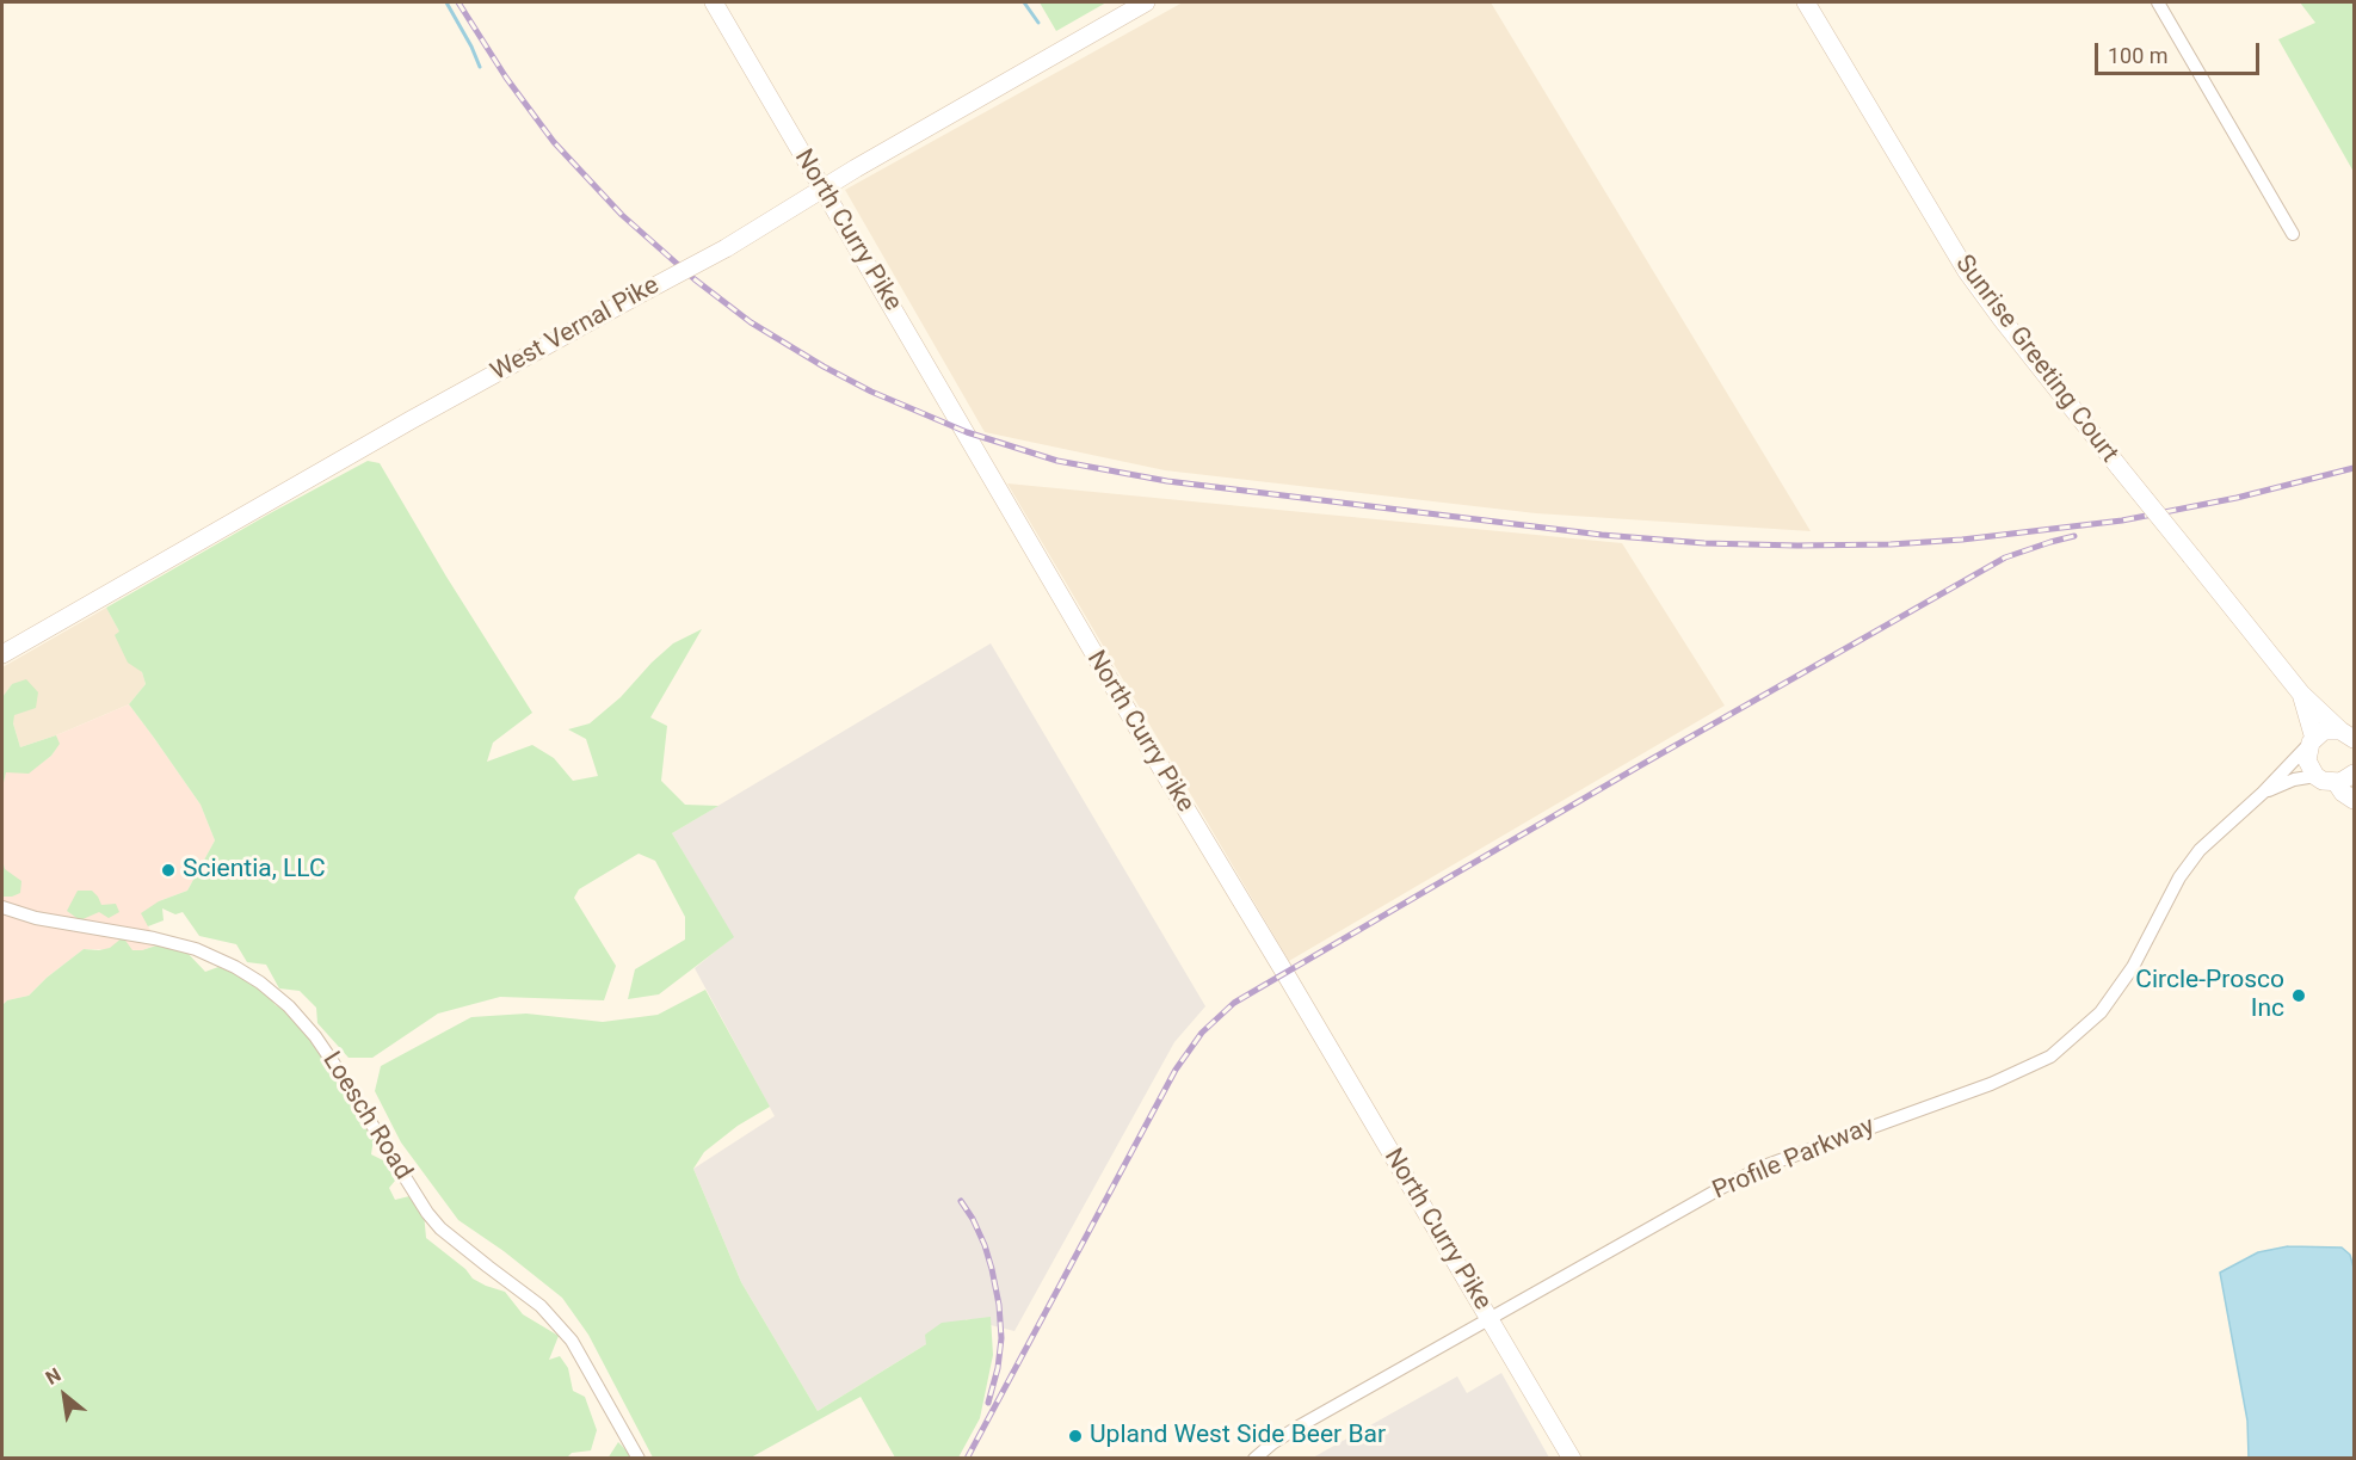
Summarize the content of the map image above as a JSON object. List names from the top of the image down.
{
  "streets": {
    "main road": ["North Curry Pike", "West Vernal Pike", "Sunrise Greeting Court"],
    "street": ["Loesch Road", "Profile Parkway"]
  },
  "crossings": [
    ["North Curry Pike", "West Vernal Pike"],
    ["North Curry Pike", "Profile Parkway"],
    ["Sunrise Greeting Court", "Profile Parkway"]
  ],
  "places": ["Scientia, LLC", "Circle-Prosco Inc", "Upland West Side Beer Bar"],
  "scale_bar": "100 m",
  "north": "top left"
}
